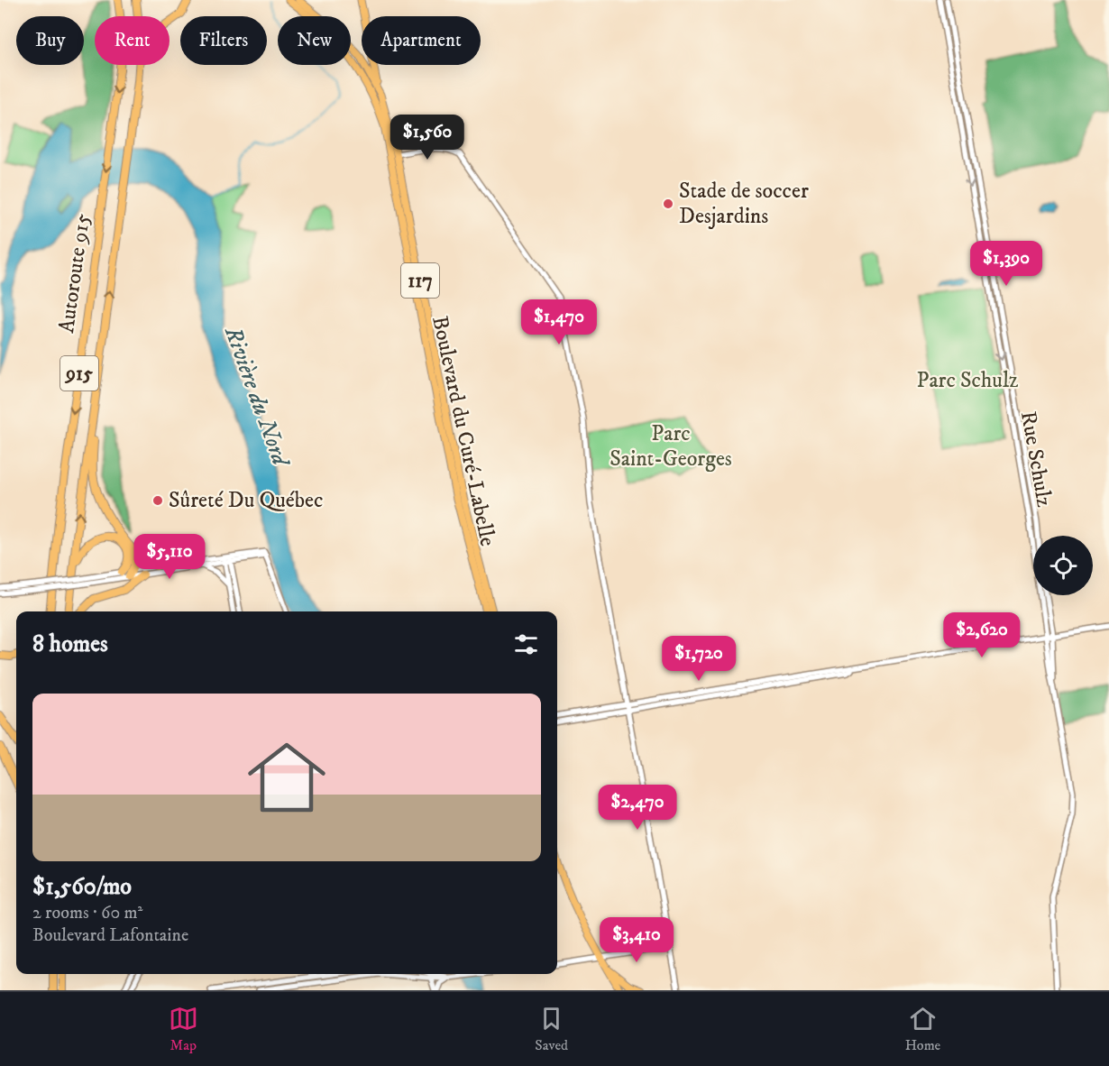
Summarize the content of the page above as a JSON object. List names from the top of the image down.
{
  "streets": {
    "highway": ["Autoroute 915", "915"],
    "main road": ["117", "Boulevard du Curé-Labelle"],
    "street": ["Rue Schulz"]
  },
  "water": ["Rivière du Nord"],
  "parks": ["Parc Schulz", "Parc Saint-Georges"],
  "places": ["Stade de soccer Desjardins", "Sûreté Du Québec"],
  "page": {
    "chip": [
      "Buy",
      "Rent",
      "Filters",
      "New",
      "Apartment"
    ],
    "price": [
      "$1,560",
      "$1,390",
      "$1,470",
      "$5,110",
      "$2,620",
      "$1,720",
      "$2,470",
      "$3,410"
    ],
    "heading": "8 homes",
    "list": [
      {
        "name": "$1,560/mo",
        "note": "2 rooms · 60 m² · Boulevard Lafontaine"
      }
    ],
    "tabs": ["Map", "Saved", "Home"]
  }
}
